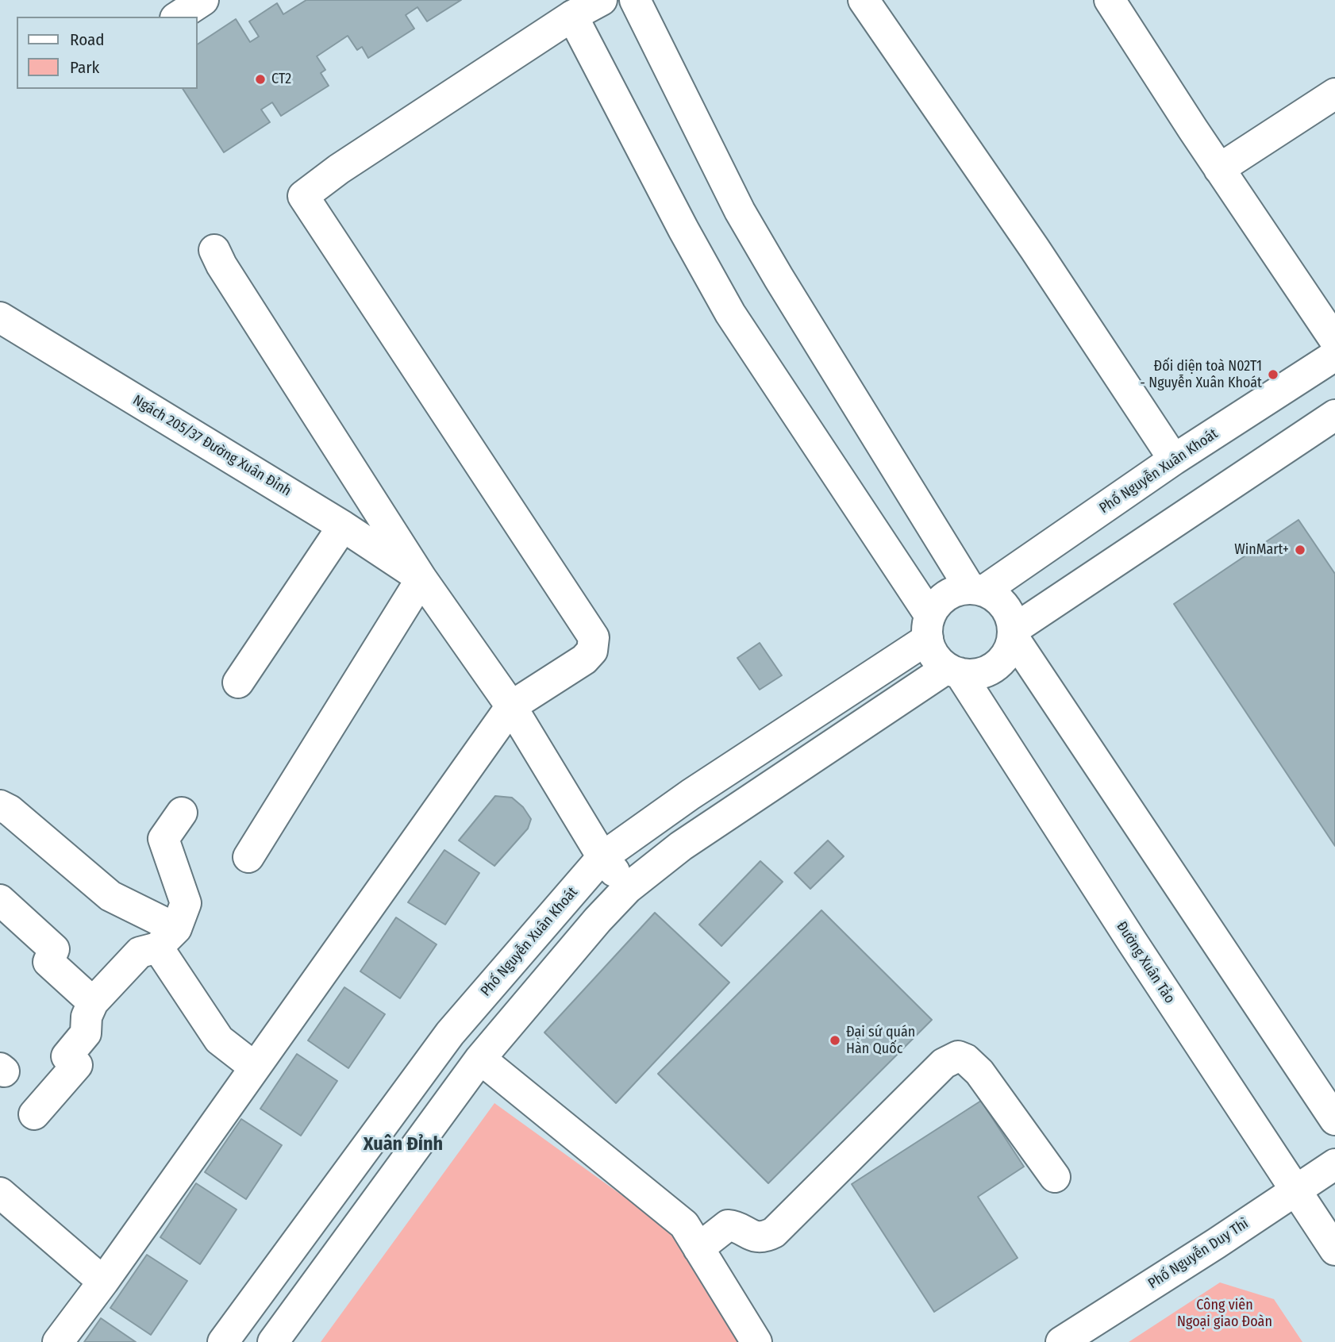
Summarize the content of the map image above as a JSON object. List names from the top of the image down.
{
  "streets": {
    "street": [
      "Ngách 205/37 Đường Xuân Đỉnh",
      "Phố Nguyễn Xuân Khoát",
      "Đường Xuân Tảo",
      "Phố Nguyễn Duy Thì"
    ]
  },
  "crossings": [
    ["Phố Nguyễn Xuân Khoát", "Đường Xuân Tảo"],
    ["Đường Xuân Tảo", "Phố Nguyễn Duy Thì"]
  ],
  "districts": ["Xuân Đỉnh"],
  "parks": ["Công viên Ngoại giao Đoàn"],
  "places": [
    "CT2",
    "Đối diện toà N02T1 - Nguyễn Xuân Khoát",
    "WinMart+",
    "Đại sứ quán Hàn Quốc"
  ],
  "legend": ["Road", "Park"]
}
